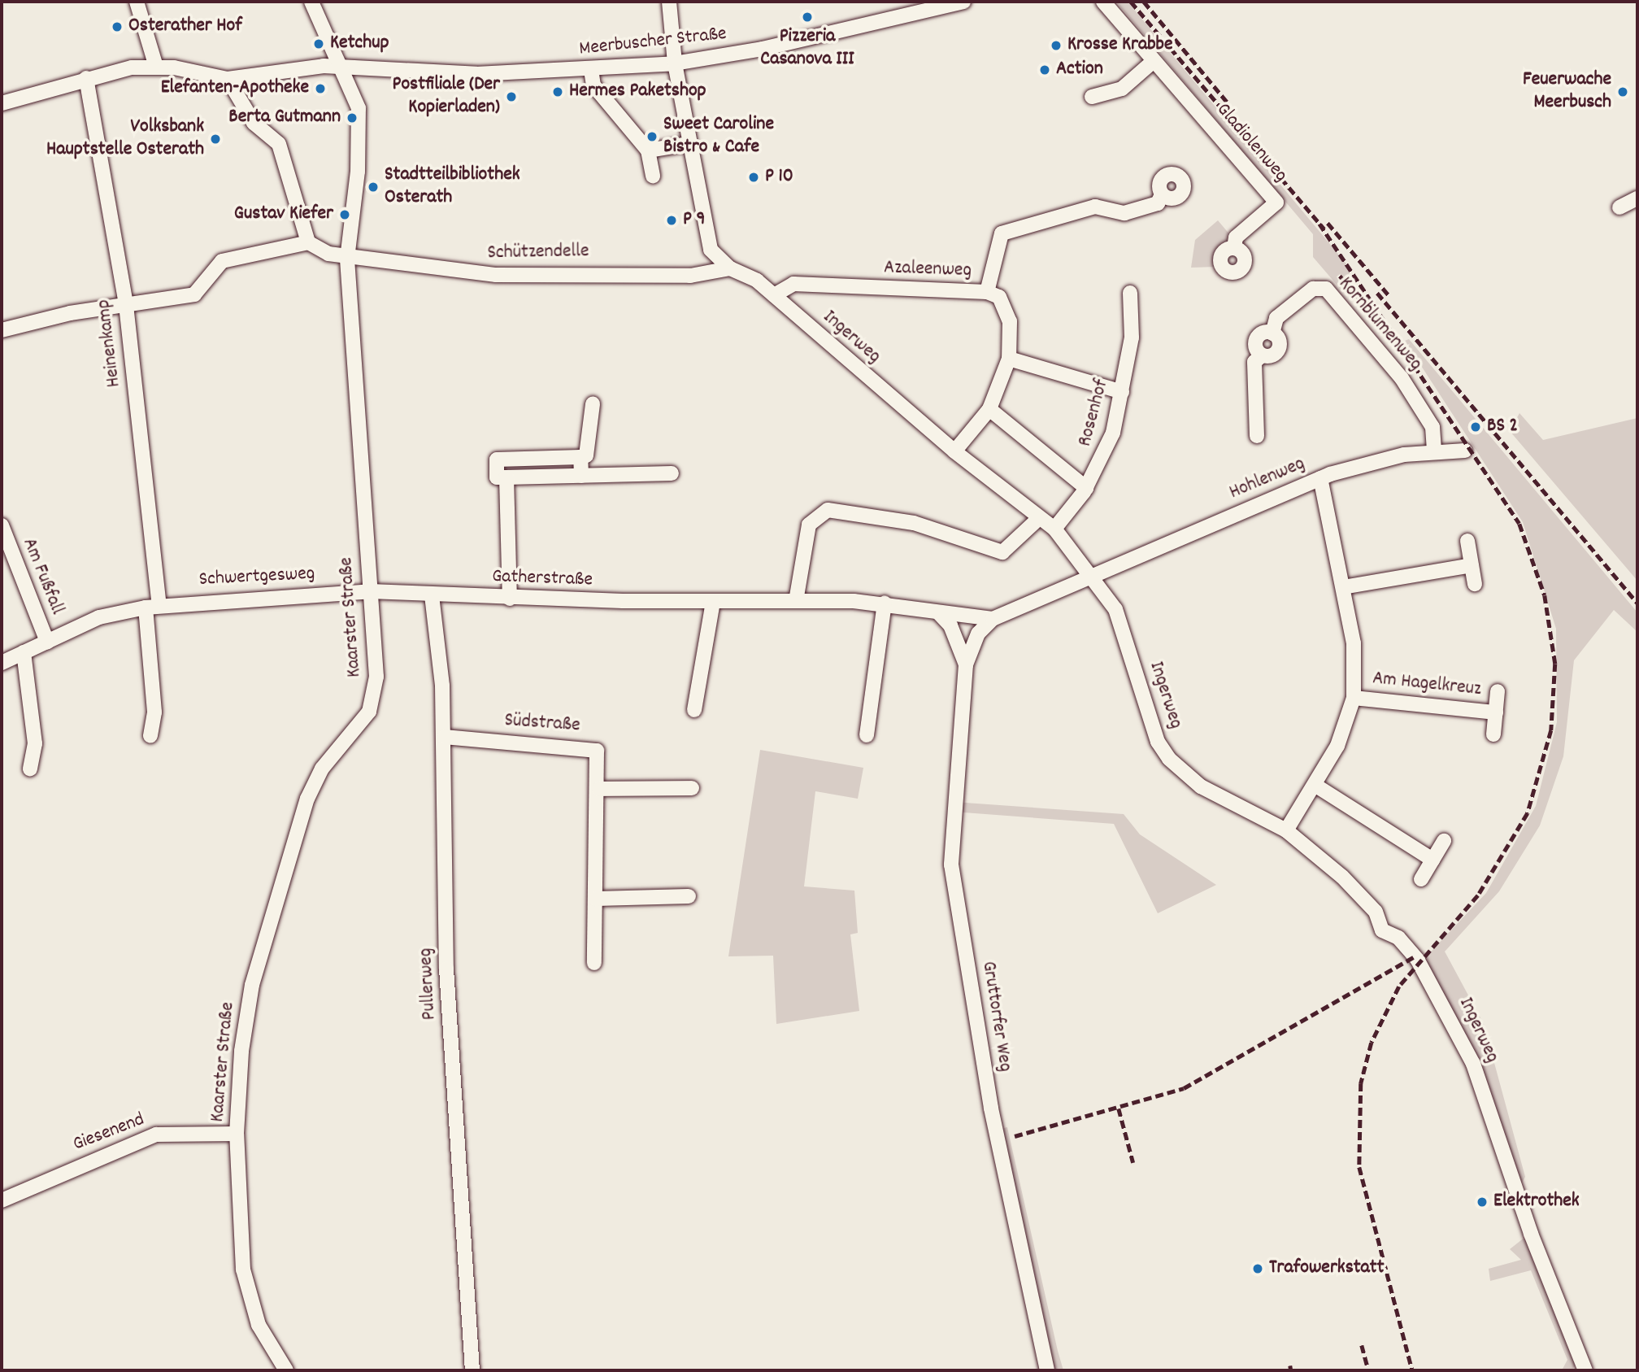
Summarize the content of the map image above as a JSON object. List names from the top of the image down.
{
  "streets": {
    "street": [
      "Meerbuscher Straße",
      "Gladiolenweg",
      "Schützendelle",
      "Azaleenweg",
      "Kornblumenweg",
      "Ingerweg",
      "Heinenkamp",
      "Rosenhof",
      "Hohlenweg",
      "Am Fußfall",
      "Schwertgesweg",
      "Gatherstraße",
      "Kaarster Straße",
      "Am Hagelkreuz",
      "Südstraße",
      "Pullerweg",
      "Gruttorfer Weg",
      "Giesenend"
    ]
  },
  "crossings": [
    ["Meerbuscher Straße", "Ingerweg"],
    ["Meerbuscher Straße", "Heinenkamp"],
    ["Meerbuscher Straße", "Kaarster Straße"],
    ["Schützendelle", "Ingerweg"],
    ["Schützendelle", "Kaarster Straße"],
    ["Azaleenweg", "Ingerweg"],
    ["Kornblumenweg", "Hohlenweg"],
    ["Ingerweg", "Rosenhof"],
    ["Ingerweg", "Hohlenweg"],
    ["Ingerweg", "Gatherstraße"],
    ["Ingerweg", "Am Hagelkreuz"],
    ["Heinenkamp", "Schwertgesweg"],
    ["Hohlenweg", "Gatherstraße"],
    ["Hohlenweg", "Am Hagelkreuz"],
    ["Am Fußfall", "Schwertgesweg"],
    ["Schwertgesweg", "Gatherstraße"],
    ["Schwertgesweg", "Kaarster Straße"],
    ["Gatherstraße", "Kaarster Straße"],
    ["Gatherstraße", "Pullerweg"],
    ["Gatherstraße", "Gruttorfer Weg"],
    ["Kaarster Straße", "Giesenend"],
    ["Südstraße", "Pullerweg"]
  ],
  "places": [
    "Pizzeria Casanova III",
    "Osterather Hof",
    "Ketchup",
    "Krosse Krabbe",
    "Action",
    "Elefanten-Apotheke",
    "Hermes Paketshop",
    "Feuerwache Meerbusch",
    "Postfiliale (Der Kopierladen)",
    "Berta Gutmann",
    "Sweet Caroline Bistro & Cafe",
    "Volksbank Hauptstelle Osterath",
    "P 10",
    "Stadtteilbibliothek Osterath",
    "Gustav Kiefer",
    "P 9",
    "BS 2",
    "Elektrothek",
    "Trafowerkstatt"
  ]
}
